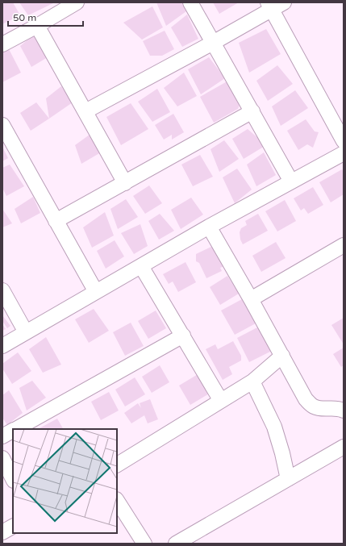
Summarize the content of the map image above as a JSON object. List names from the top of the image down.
{
  "scale_bar": "50 m"
}
